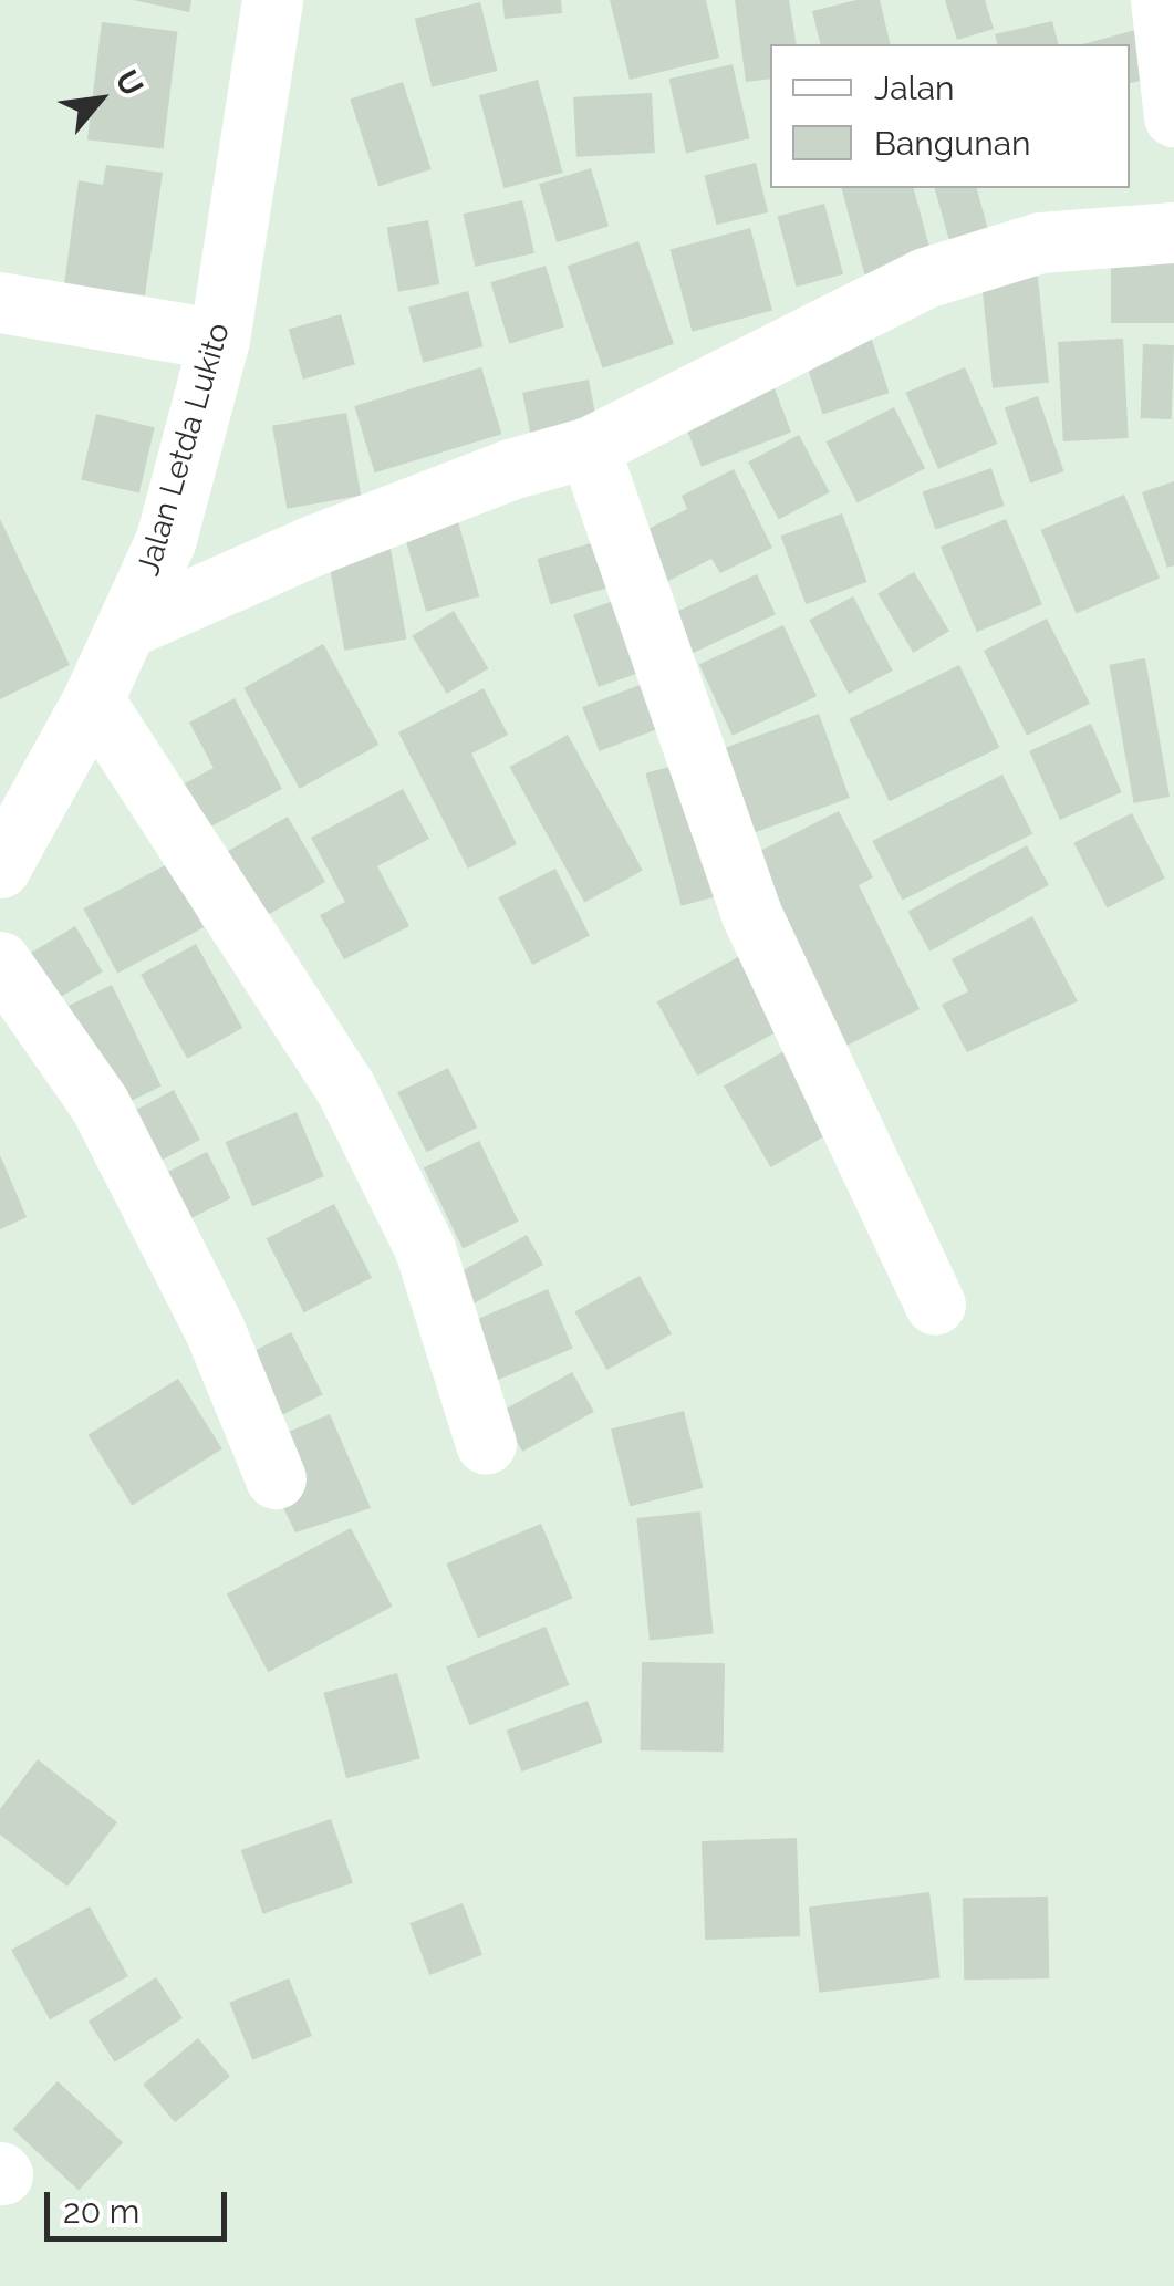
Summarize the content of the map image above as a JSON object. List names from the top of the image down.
{
  "streets": {
    "street": ["Jalan Letda Lukito"]
  },
  "legend": ["Jalan", "Bangunan"],
  "scale_bar": "20 m",
  "north": "top right"
}
